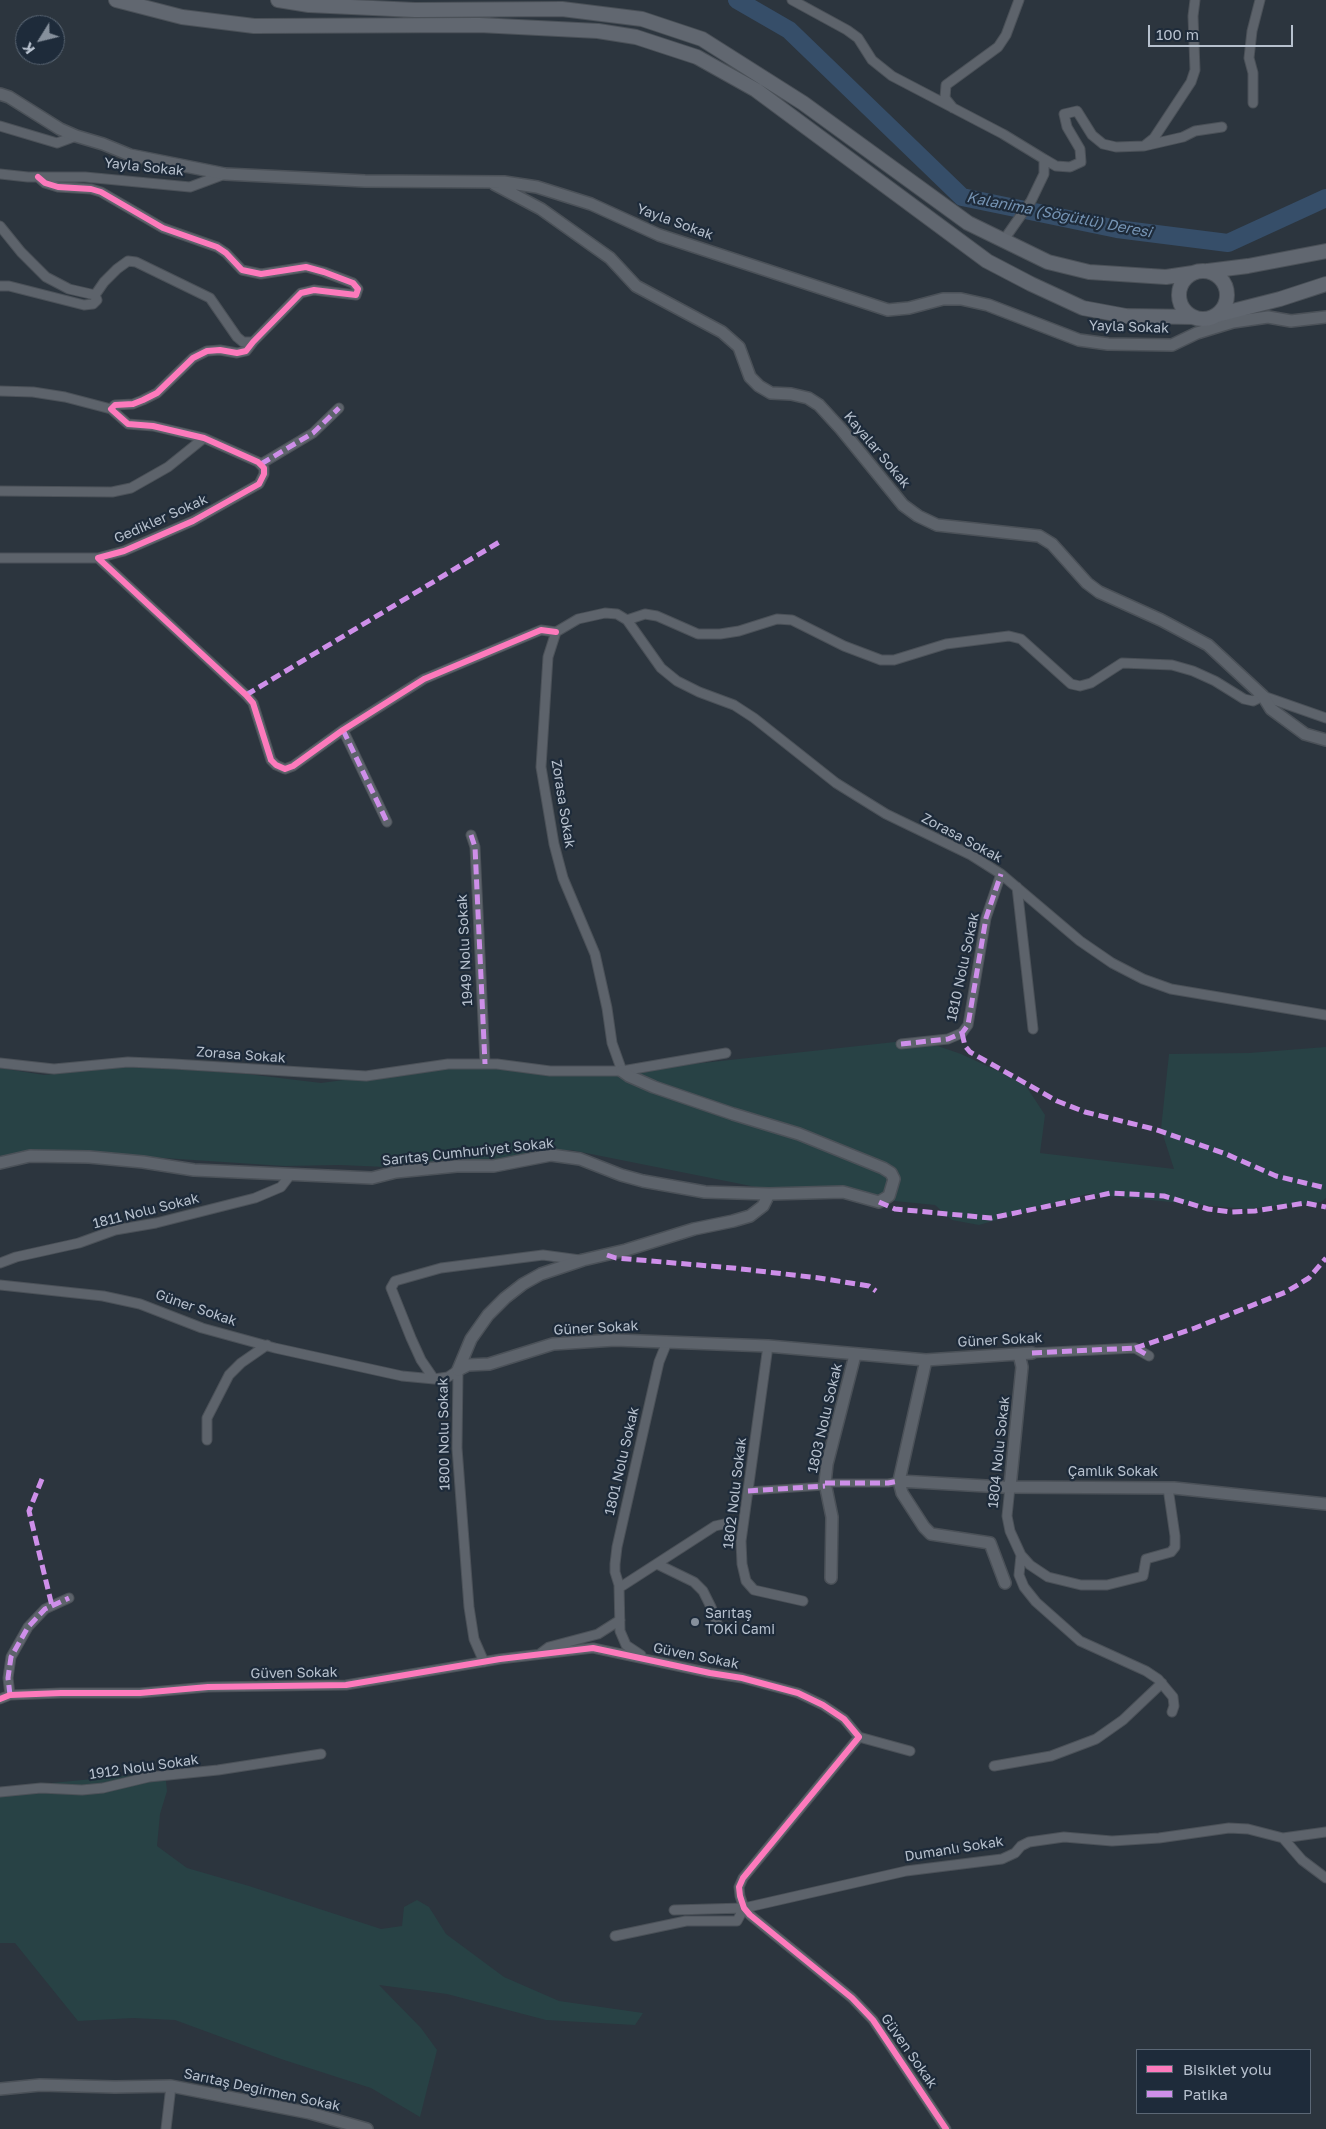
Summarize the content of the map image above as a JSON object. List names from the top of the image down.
{
  "streets": {
    "street": [
      "Yayla Sokak",
      "Kayalar Sokak",
      "Gedikler Sokak",
      "Zorasa Sokak",
      "1949 Nolu Sokak",
      "1810 Nolu Sokak",
      "Sarıtaş Cumhuriyet Sokak",
      "1811 Nolu Sokak",
      "Güner Sokak",
      "1803 Nolu Sokak",
      "1800 Nolu Sokak",
      "1804 Nolu Sokak",
      "1801 Nolu Sokak",
      "Çamlık Sokak",
      "1802 Nolu Sokak",
      "Güven Sokak",
      "1912 Nolu Sokak",
      "Dumanlı Sokak",
      "Sarıtaş Değirmen Sokak"
    ]
  },
  "crossings": [
    ["Yayla Sokak", "Kayalar Sokak"],
    ["Zorasa Sokak", "1949 Nolu Sokak"],
    ["Zorasa Sokak", "1810 Nolu Sokak"],
    ["Zorasa Sokak", "Sarıtaş Cumhuriyet Sokak"],
    ["Sarıtaş Cumhuriyet Sokak", "1811 Nolu Sokak"],
    ["Sarıtaş Cumhuriyet Sokak", "1800 Nolu Sokak"],
    ["Güner Sokak", "1803 Nolu Sokak"],
    ["Güner Sokak", "1800 Nolu Sokak"],
    ["Güner Sokak", "1804 Nolu Sokak"],
    ["Güner Sokak", "1801 Nolu Sokak"],
    ["Güner Sokak", "1802 Nolu Sokak"],
    ["1803 Nolu Sokak", "Çamlık Sokak"],
    ["1800 Nolu Sokak", "Güven Sokak"],
    ["1804 Nolu Sokak", "Çamlık Sokak"],
    ["1801 Nolu Sokak", "Güven Sokak"],
    ["Çamlık Sokak", "1802 Nolu Sokak"],
    ["Güven Sokak", "Dumanlı Sokak"]
  ],
  "water": ["Kalanima (Söğütlü) Deresi"],
  "places": ["Sarıtaş TOKİ Cami"],
  "legend": ["Bisiklet yolu", "Patika"],
  "scale_bar": "100 m",
  "north": "bottom left"
}
